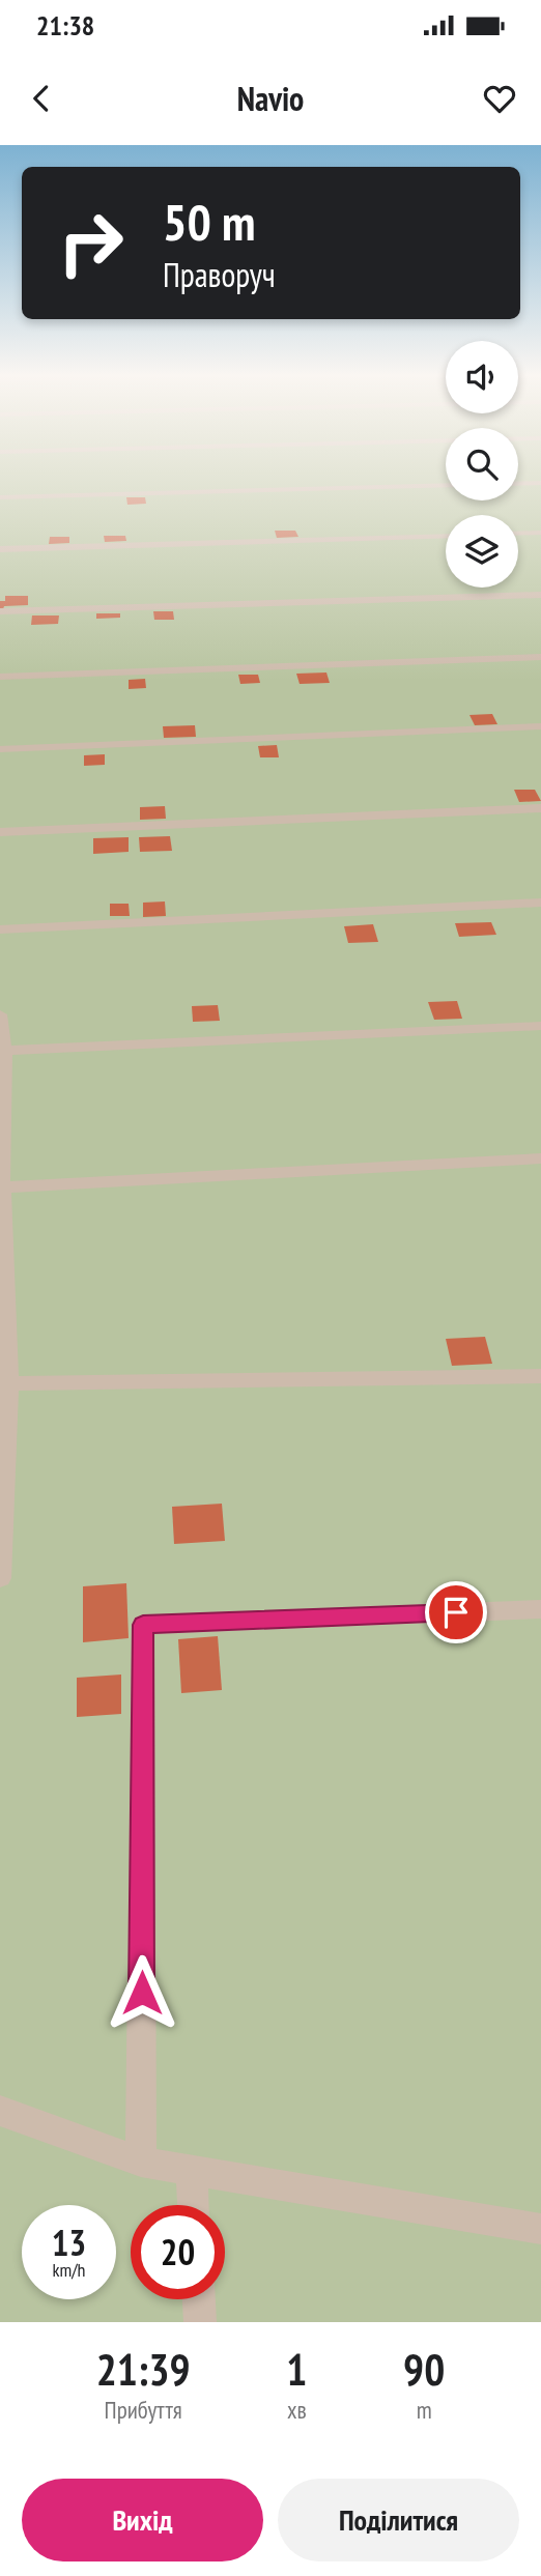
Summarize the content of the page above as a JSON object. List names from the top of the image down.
{
  "page": {
    "status": "21:38",
    "header": "Navio",
    "turn": ["50 m", "Праворуч"],
    "speed": "13 km/h",
    "limit": "20",
    "eta": [
      "21:39",
      "Прибуття",
      "1",
      "хв",
      "90",
      "m"
    ],
    "buttons": ["Вихід", "Поділитися"]
  }
}
